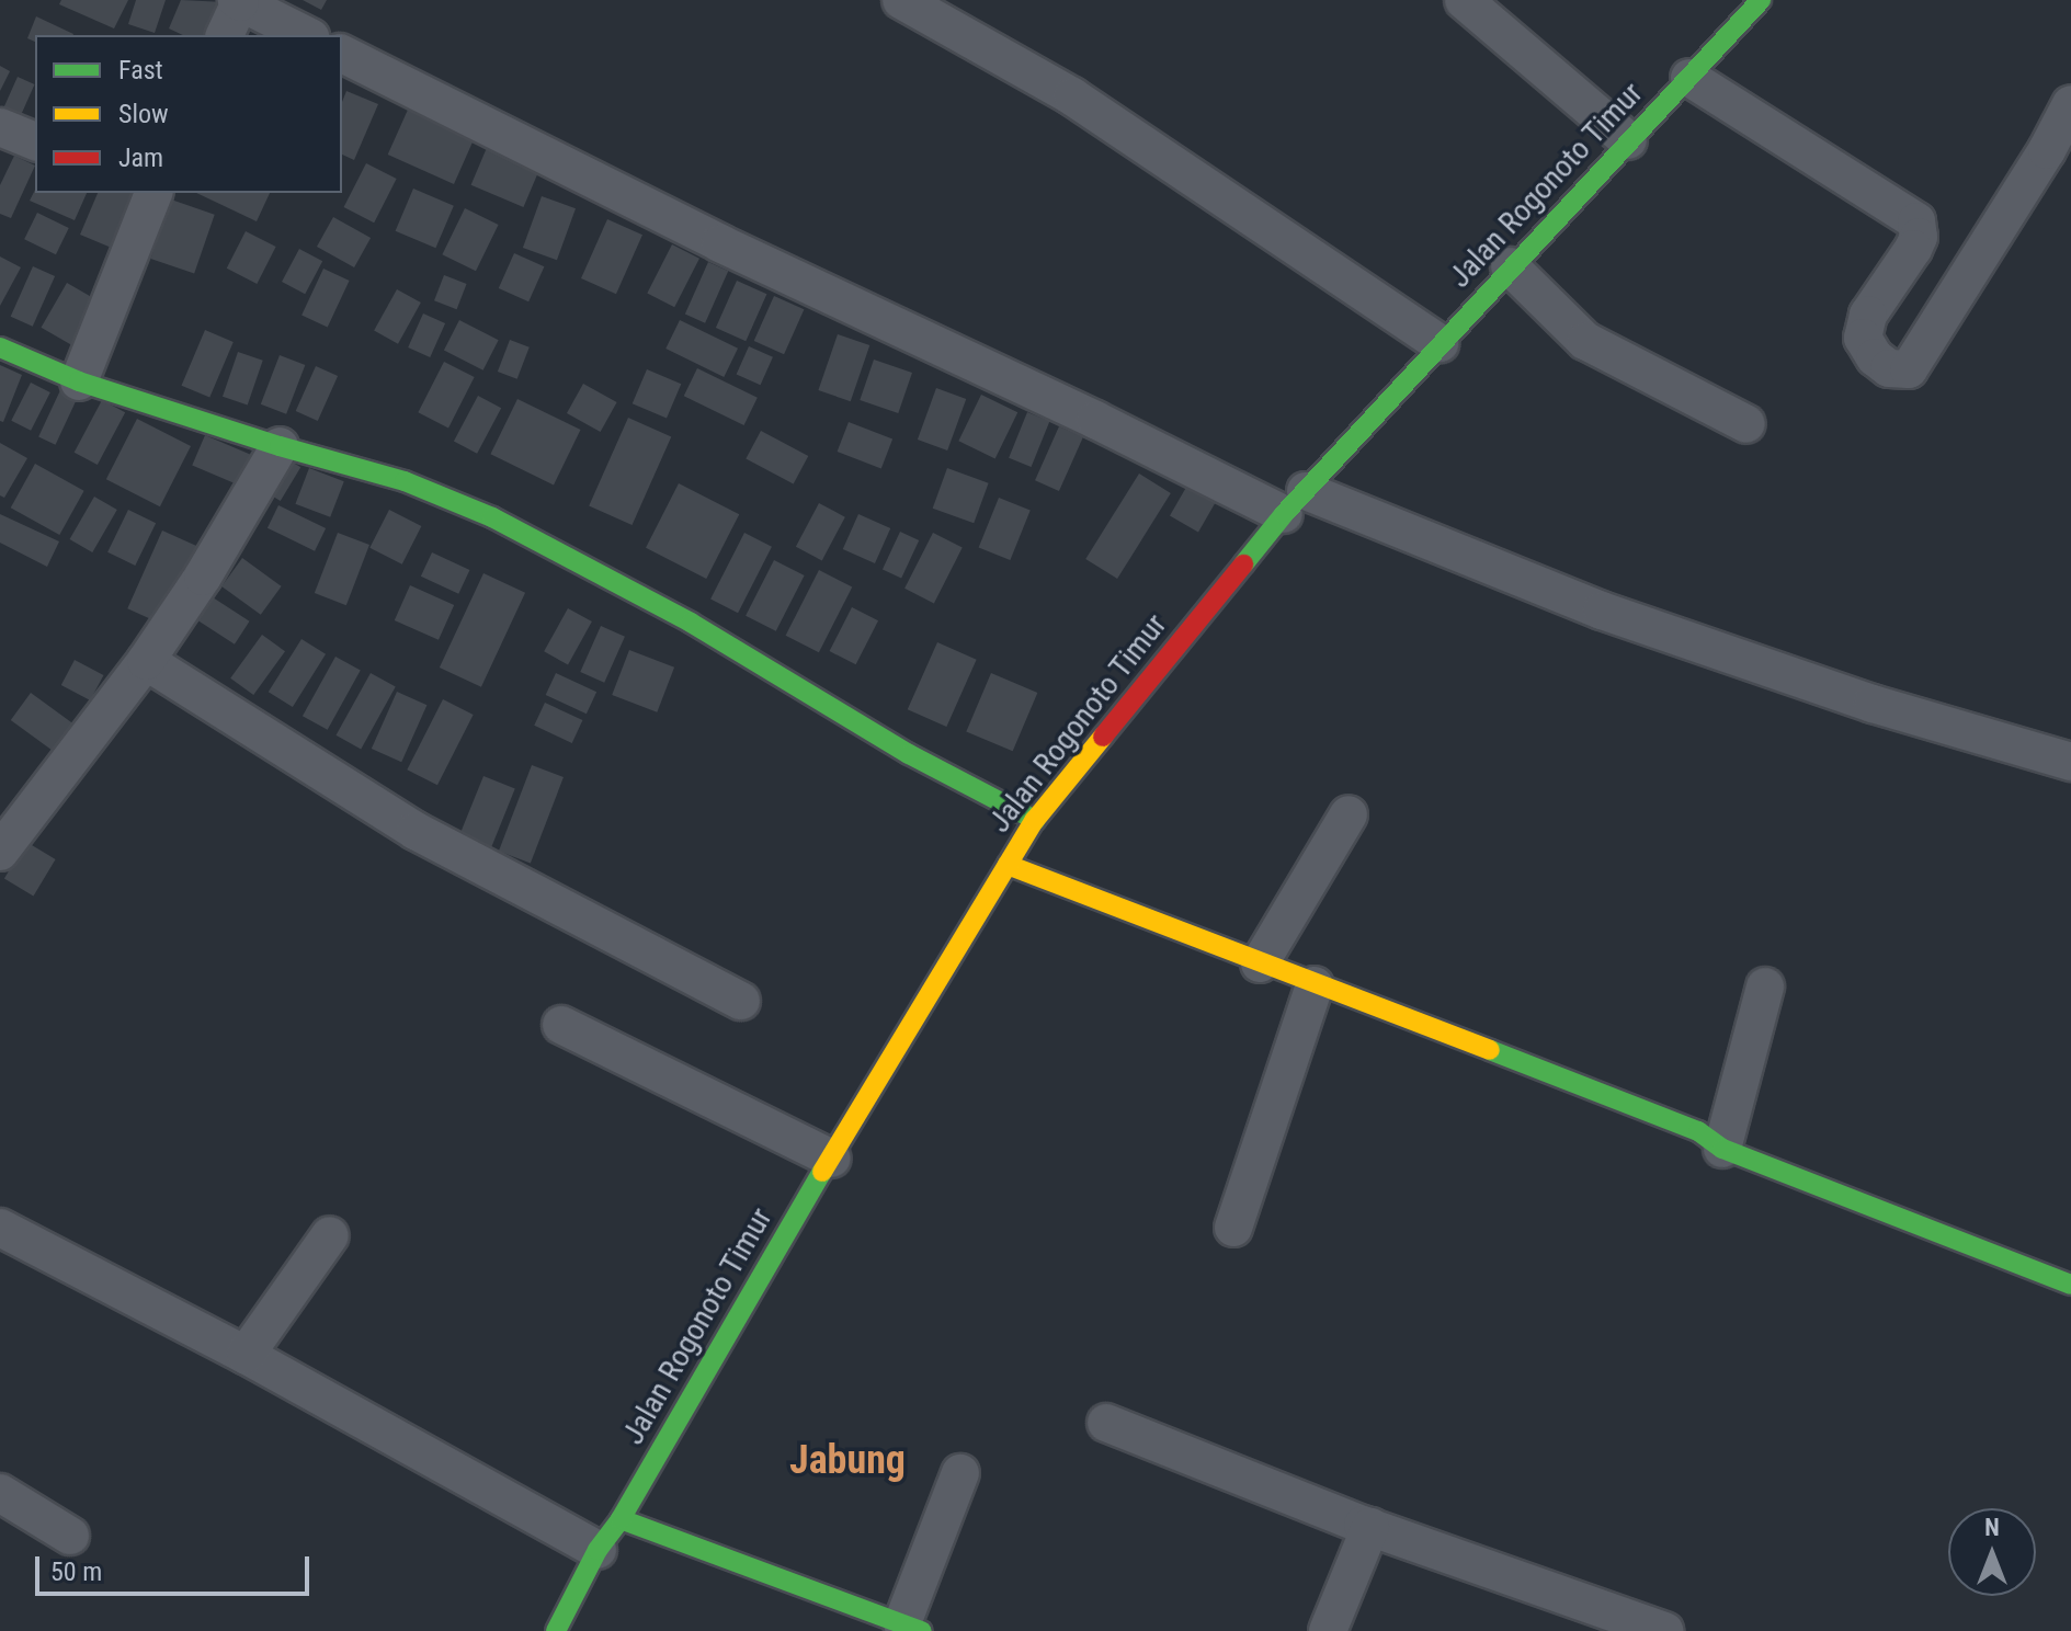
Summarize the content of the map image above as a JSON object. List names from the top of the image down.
{
  "streets": {
    "street": ["Jalan Rogonoto Timur"]
  },
  "districts": ["Jabung"],
  "legend": ["Fast", "Slow", "Jam"],
  "scale_bar": "50 m",
  "north": "top"
}
